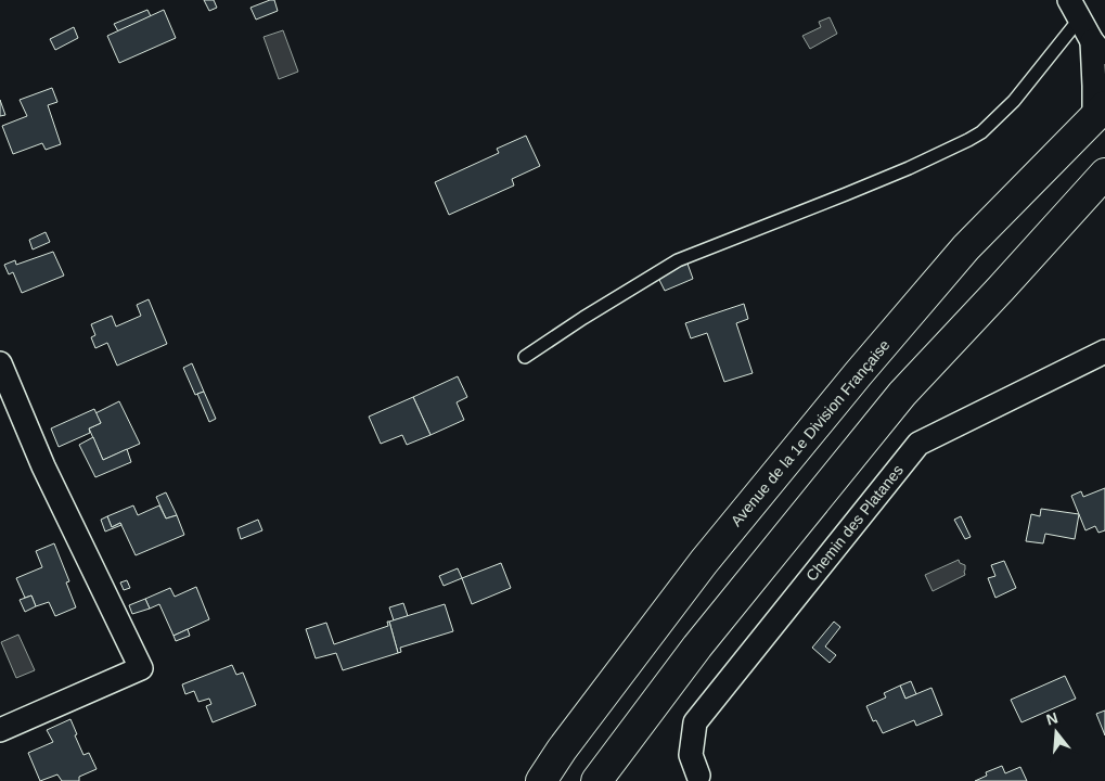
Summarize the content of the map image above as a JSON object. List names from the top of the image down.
{
  "streets": {
    "highway": ["Avenue de la 1e Division Française"],
    "street": ["Chemin des Platanes"]
  },
  "north": "top"
}
